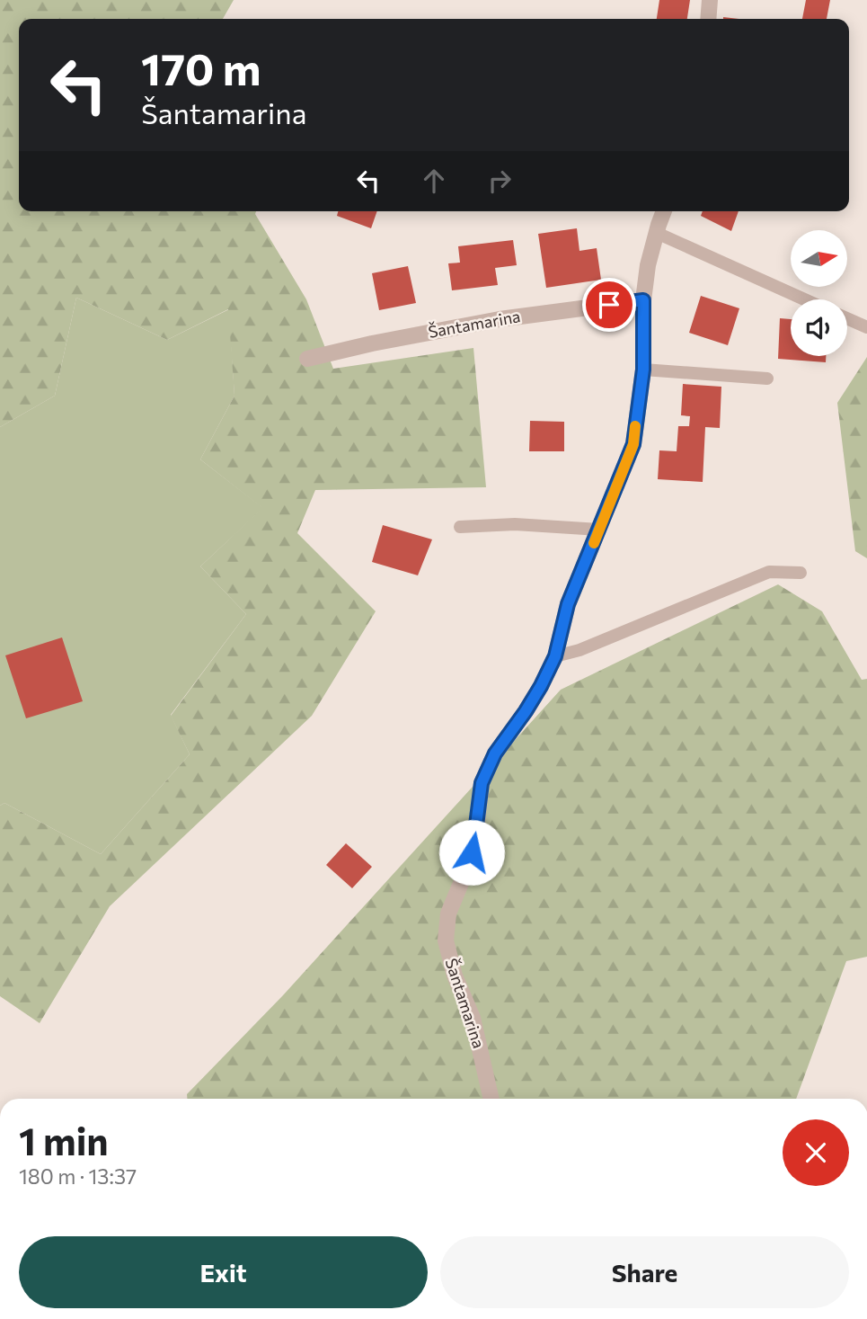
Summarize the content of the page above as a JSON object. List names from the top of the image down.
{
  "streets": {
    "street": ["Šantamarina"]
  },
  "north": "right",
  "page": {
    "turn": ["170 m", "Šantamarina"],
    "heading": ["1 min", "180 m · 13:37"],
    "buttons": ["Exit", "Share"]
  }
}
